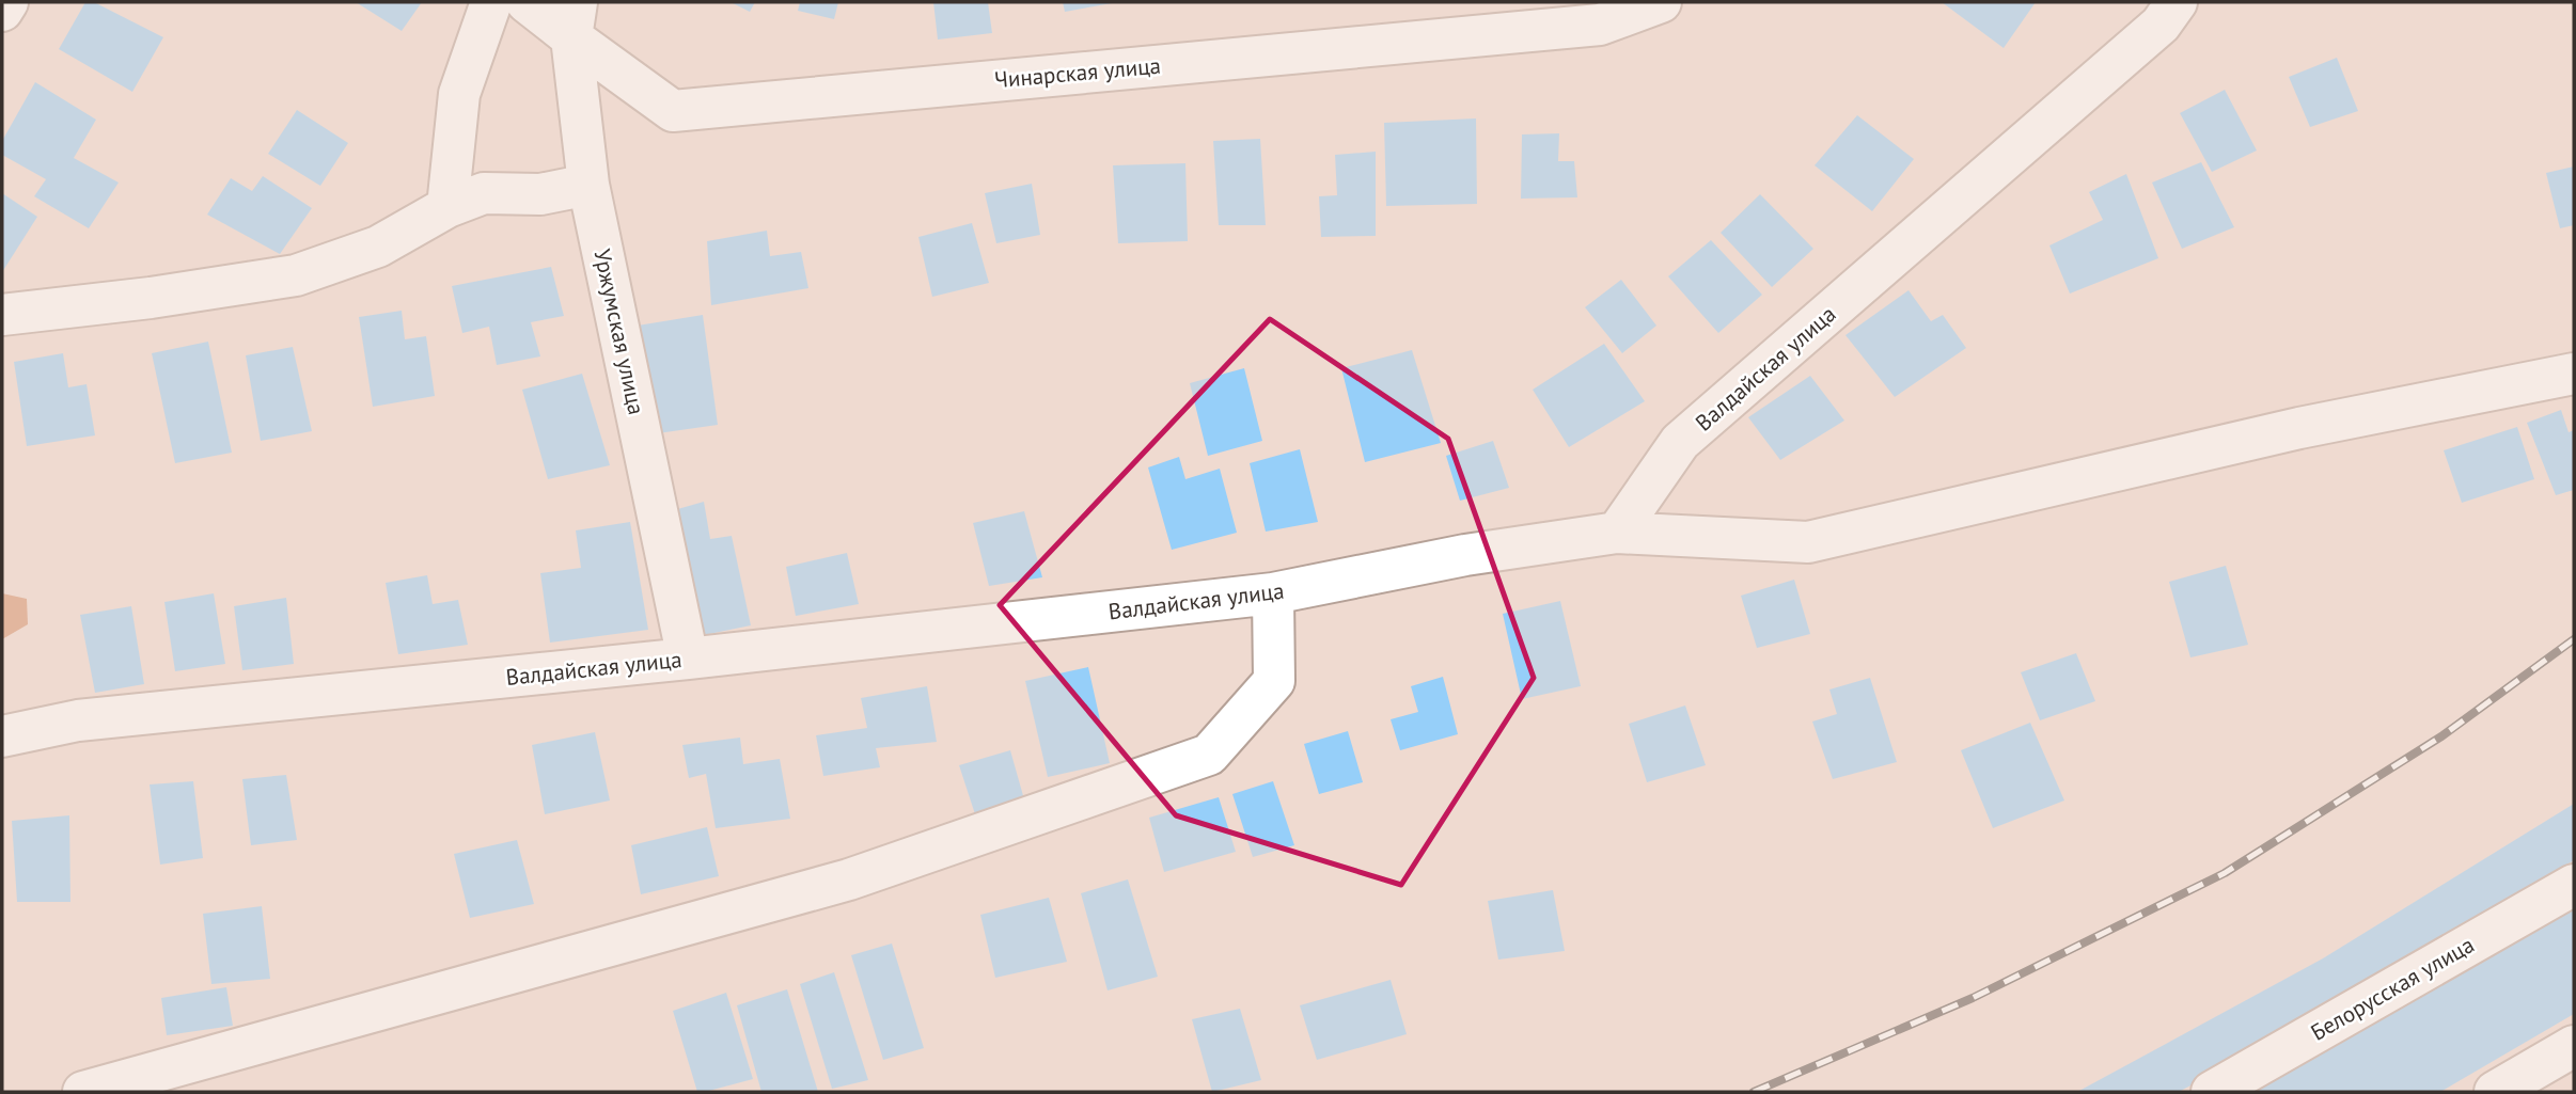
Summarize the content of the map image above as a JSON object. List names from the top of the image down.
{
  "streets": {
    "street": [
      "Чинарская улица",
      "Уржумская улица",
      "Валдайская улица",
      "Белорусская улица"
    ]
  },
  "crossings": [
    ["Чинарская улица", "Уржумская улица"],
    ["Уржумская улица", "Валдайская улица"]
  ]
}
